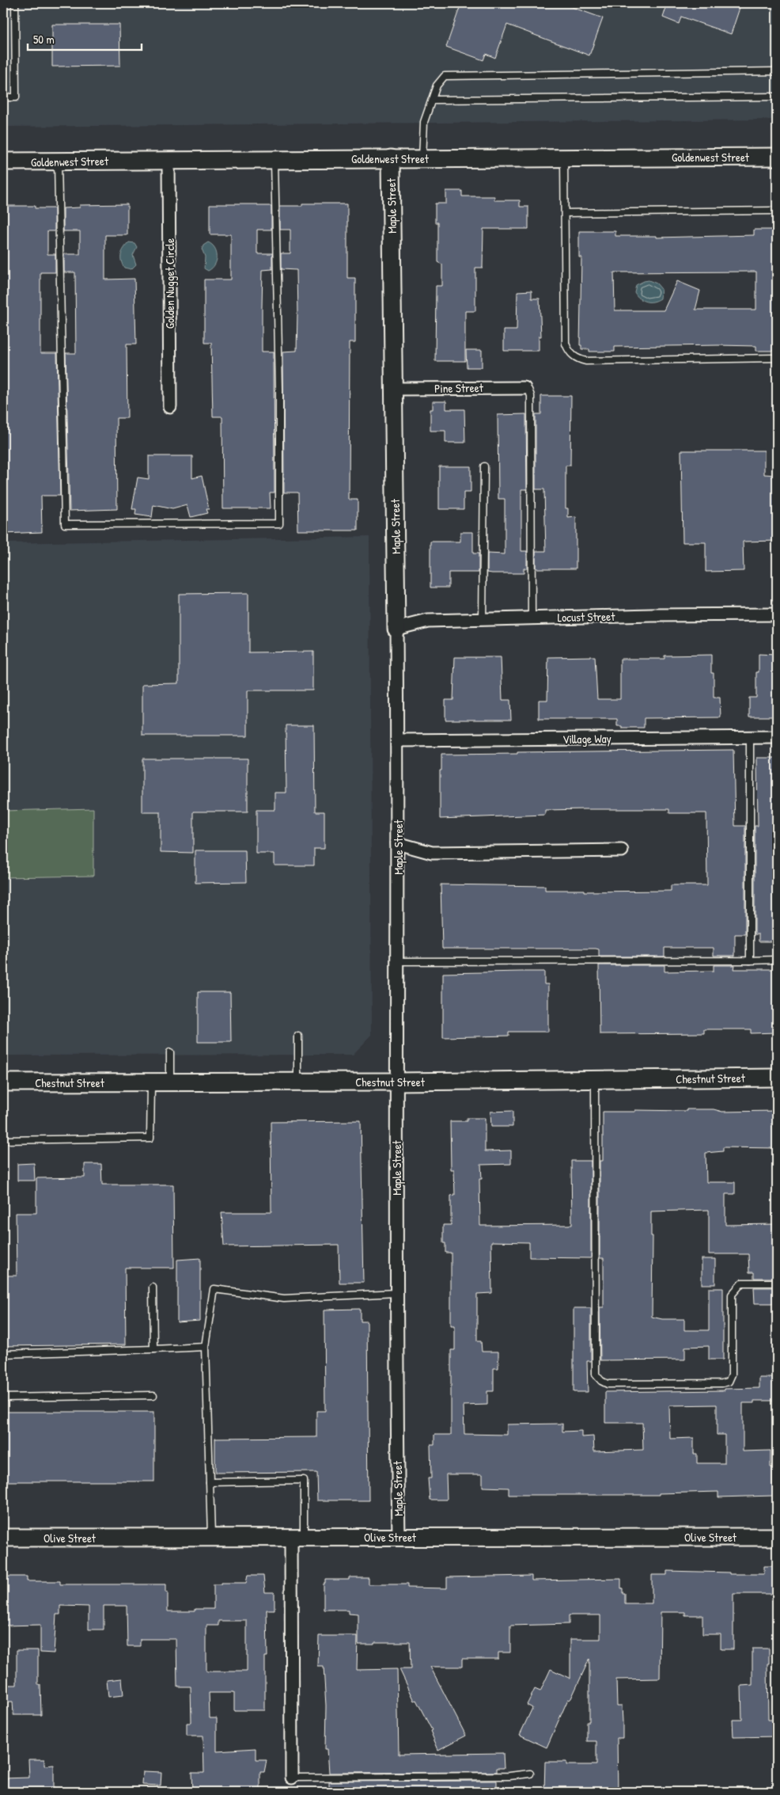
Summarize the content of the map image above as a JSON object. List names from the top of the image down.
{
  "streets": {
    "street": [
      "Goldenwest Street",
      "Maple Street",
      "Golden Nugget Circle",
      "Pine Street",
      "Locust Street",
      "Village Way",
      "Chestnut Street",
      "Olive Street"
    ]
  },
  "crossings": [
    ["Goldenwest Street", "Maple Street"],
    ["Goldenwest Street", "Golden Nugget Circle"],
    ["Maple Street", "Pine Street"],
    ["Maple Street", "Locust Street"],
    ["Maple Street", "Village Way"],
    ["Maple Street", "Chestnut Street"],
    ["Maple Street", "Olive Street"]
  ],
  "scale_bar": "50 m"
}
